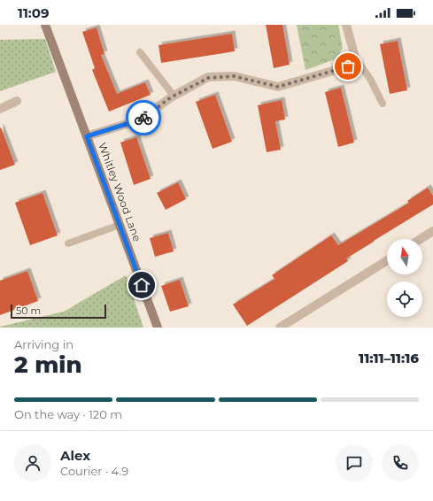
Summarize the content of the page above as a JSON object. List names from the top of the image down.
{
  "streets": {
    "street": ["Whitley Wood Lane"]
  },
  "scale_bar": "50 m",
  "north": "top",
  "page": {
    "status": "11:09",
    "scale": "50 m",
    "heading": ["2 min", "Arriving in", "11:11–11:16"],
    "panel": ["Alex", "Courier · 4.9"],
    "bar": "On the way · 120 m"
  }
}
